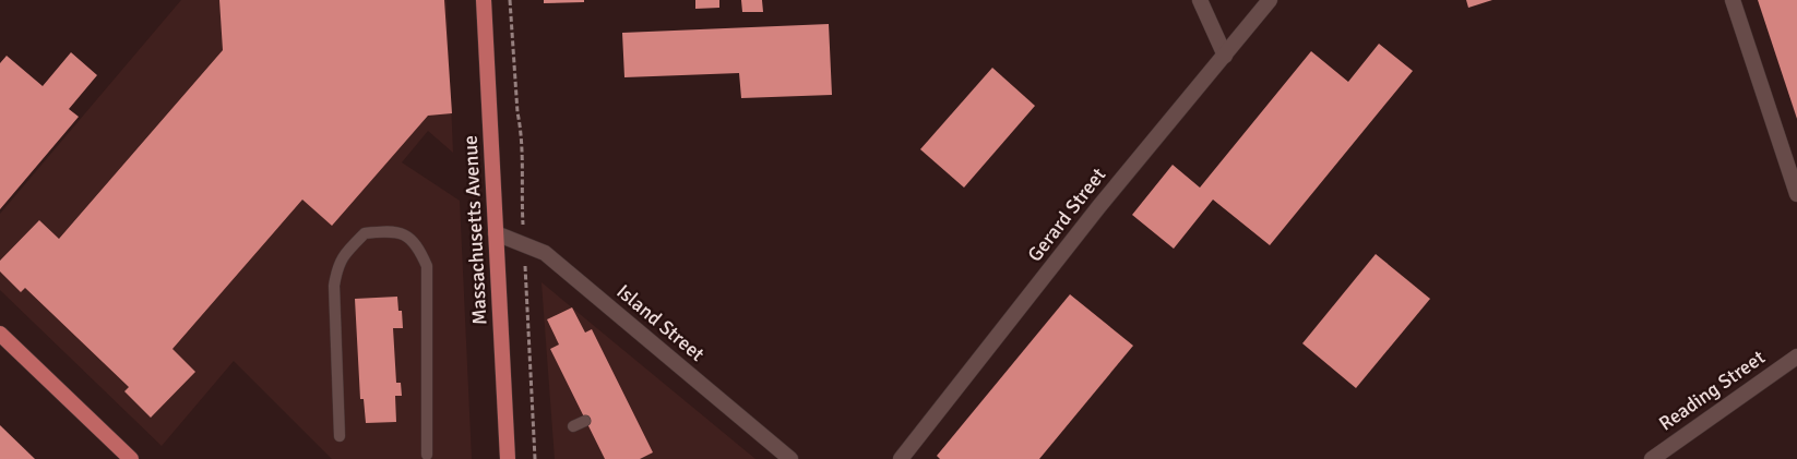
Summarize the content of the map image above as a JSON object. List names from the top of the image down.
{
  "streets": {
    "main road": ["Massachusetts Avenue"],
    "street": ["Gerard Street", "Island Street", "Reading Street"]
  },
  "crossings": [
    ["Massachusetts Avenue", "Island Street"]
  ]
}
